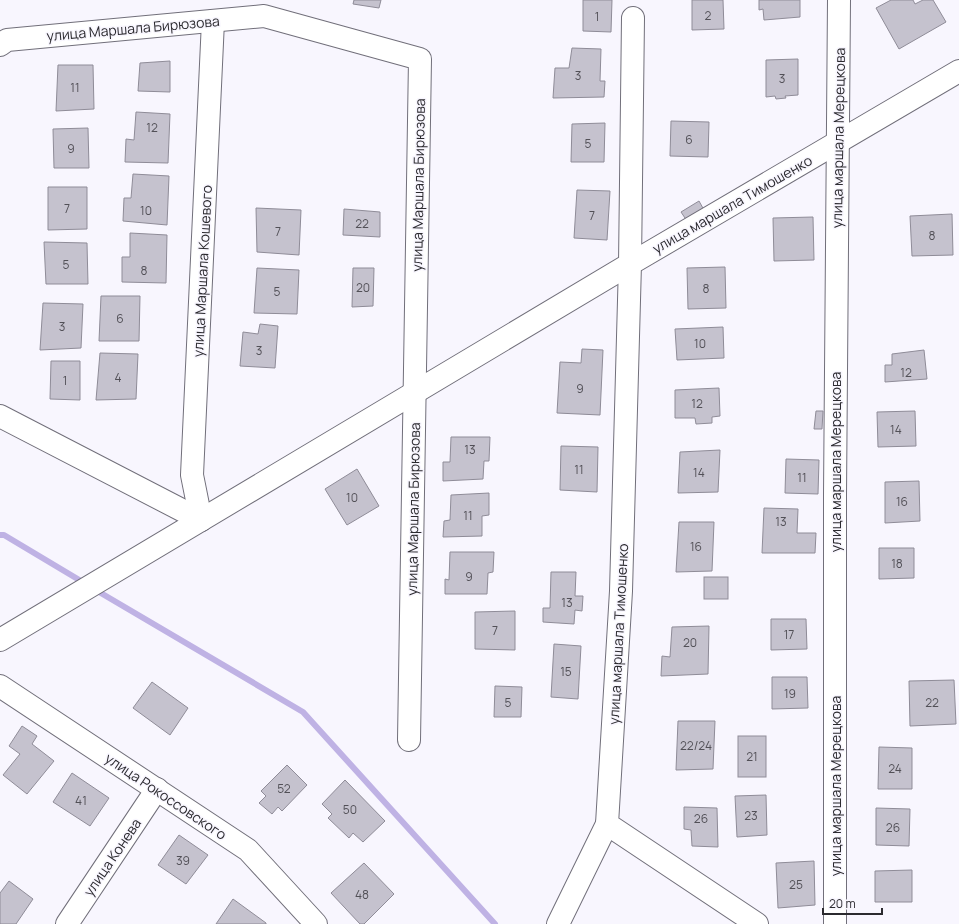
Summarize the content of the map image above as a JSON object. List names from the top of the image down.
{
  "streets": {
    "street": [
      "улица Маршала Бирюзова",
      "улица маршала Мерецкова",
      "улица маршала Тимошенко",
      "улица Маршала Кошевого",
      "улица Рокоссовского",
      "улица Конева"
    ]
  },
  "crossings": [
    ["улица Маршала Бирюзова", "улица Маршала Кошевого"],
    ["улица маршала Мерецкова", "улица маршала Тимошенко"],
    ["улица Рокоссовского", "улица Конева"]
  ],
  "house_numbers": [
    "2",
    "1",
    "3",
    "3",
    "11",
    "12",
    "6",
    "5",
    "9",
    "7",
    "10",
    "7",
    "22",
    "7",
    "8",
    "5",
    "8",
    "20",
    "8",
    "5",
    "6",
    "3",
    "10",
    "3",
    "12",
    "4",
    "1",
    "9",
    "12",
    "14",
    "13",
    "11",
    "14",
    "11",
    "10",
    "16",
    "11",
    "13",
    "16",
    "18",
    "9",
    "13",
    "7",
    "17",
    "20",
    "15",
    "19",
    "5",
    "22",
    "22/24",
    "21",
    "24",
    "52",
    "41",
    "50",
    "23",
    "26",
    "26",
    "39",
    "25",
    "48"
  ],
  "scale_bar": "20 m"
}
